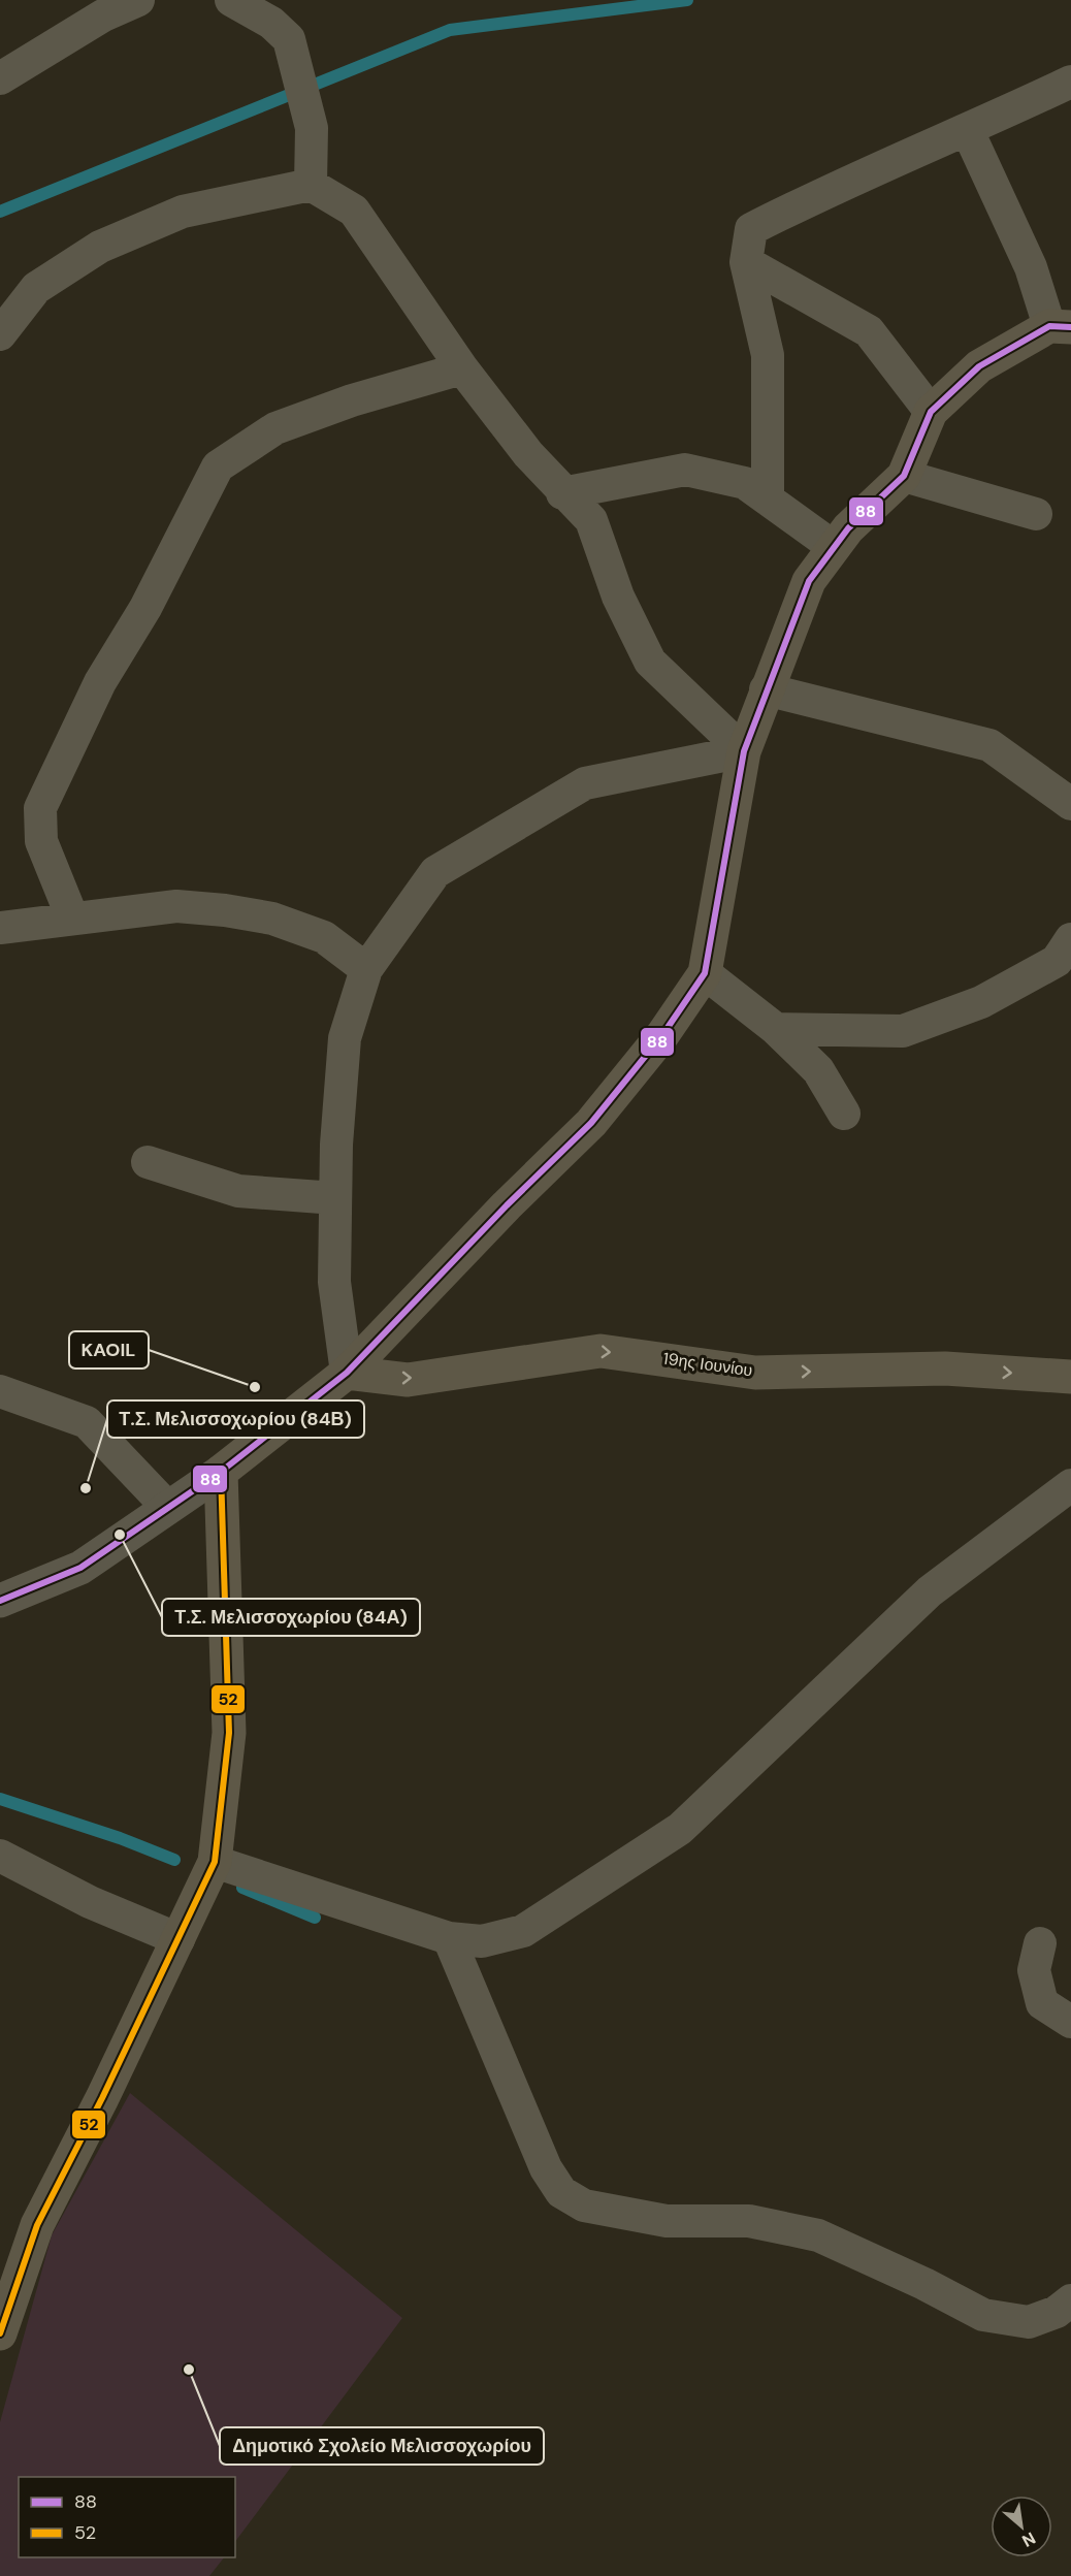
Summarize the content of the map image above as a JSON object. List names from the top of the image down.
{
  "streets": {
    "main road": ["19ης Ιουνίου"]
  },
  "one_way": ["19ης Ιουνίου"],
  "places": [
    "KAOIL",
    "Τ.Σ. Μελισσοχωρίου (84Β)",
    "Τ.Σ. Μελισσοχωρίου (84Α)",
    "Δημοτικό Σχολείο Μελισσοχωρίου"
  ],
  "lines": ["transit line 88", "transit line 52"],
  "legend": ["88", "52"],
  "north": "bottom right"
}
